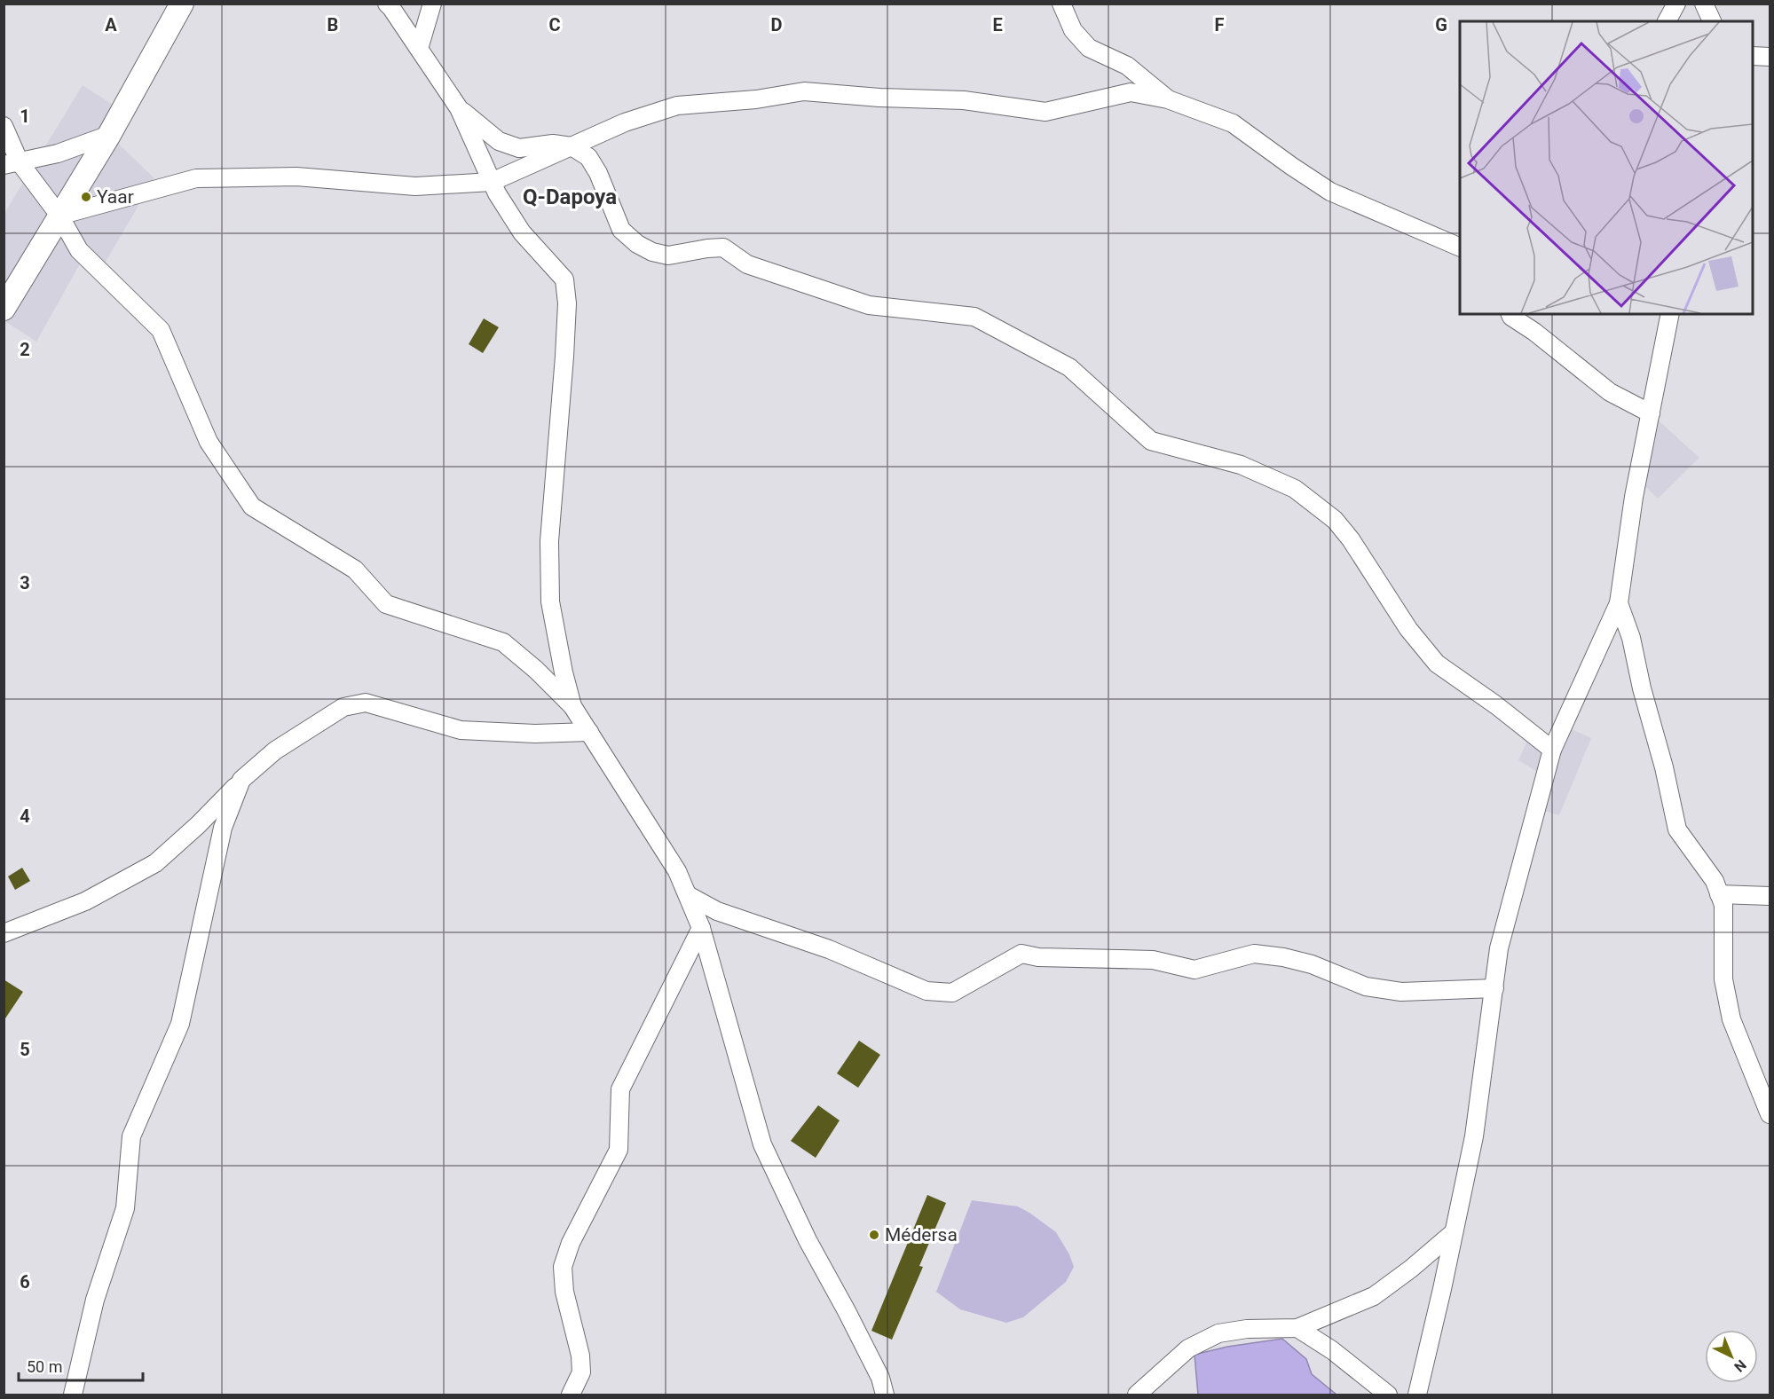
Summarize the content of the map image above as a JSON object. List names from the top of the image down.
{
  "districts": ["Q-Dapoya"],
  "places": ["Yaar", "Médersa"],
  "scale_bar": "50 m",
  "north": "bottom right",
  "grid": {
    "columns": [
      "A",
      "B",
      "C",
      "D",
      "E",
      "F",
      "G"
    ],
    "rows": [
      "1",
      "2",
      "3",
      "4",
      "5",
      "6"
    ]
  }
}
